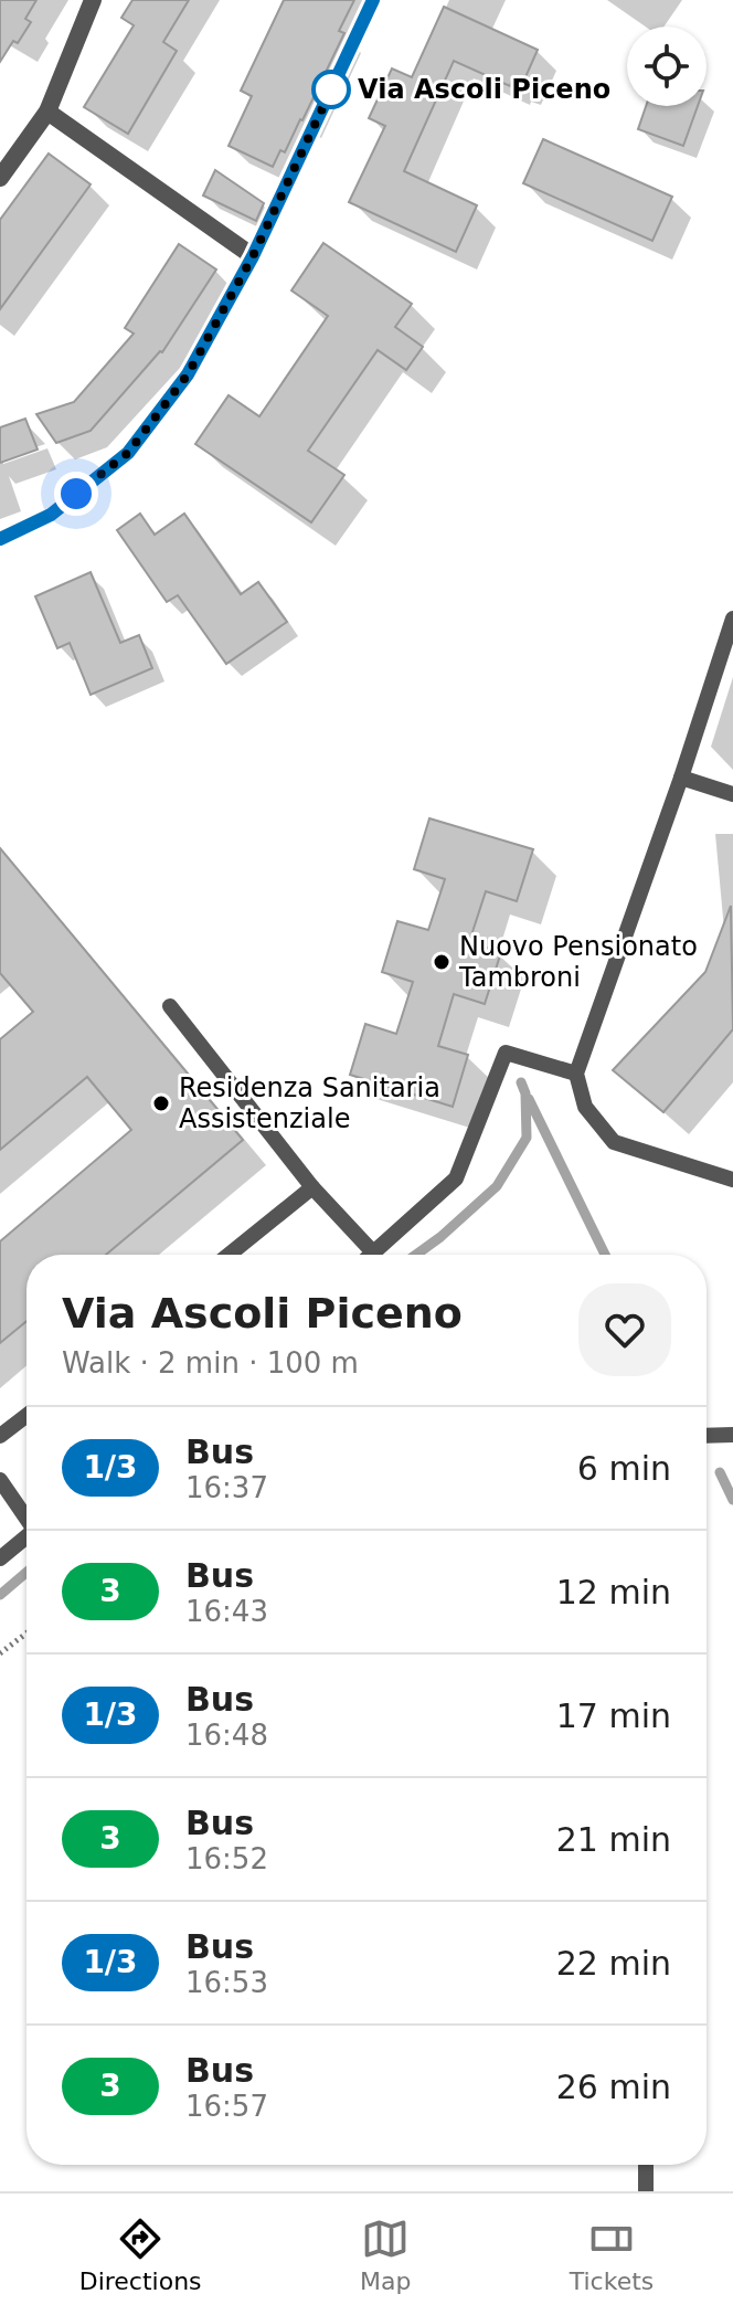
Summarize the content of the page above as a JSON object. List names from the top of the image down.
{
  "places": ["Via Ascoli Piceno", "Nuovo Pensionato Tambroni", "Residenza Sanitaria Assistenziale"],
  "lines": ["bus line 1/3"],
  "page": {
    "heading": ["Via Ascoli Piceno", "Walk · 2 min · 100 m"],
    "list": [
      {
        "mark": "1/3",
        "name": "Bus",
        "note": "16:37",
        "value": "6 min"
      },
      {
        "mark": "3",
        "name": "Bus",
        "note": "16:43",
        "value": "12 min"
      },
      {
        "mark": "1/3",
        "name": "Bus",
        "note": "16:48",
        "value": "17 min"
      },
      {
        "mark": "3",
        "name": "Bus",
        "note": "16:52",
        "value": "21 min"
      },
      {
        "mark": "1/3",
        "name": "Bus",
        "note": "16:53",
        "value": "22 min"
      },
      {
        "mark": "3",
        "name": "Bus",
        "note": "16:57",
        "value": "26 min"
      }
    ],
    "tabs": ["Directions", "Map", "Tickets"]
  }
}
